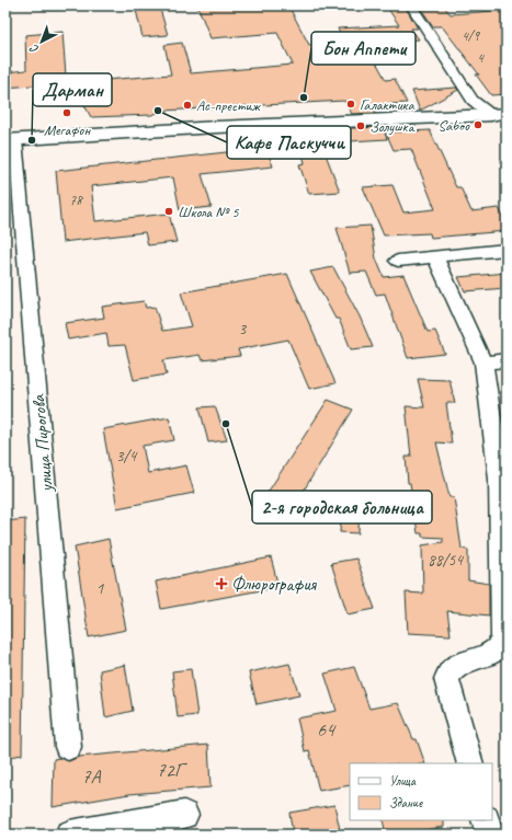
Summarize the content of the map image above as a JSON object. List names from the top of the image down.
{
  "streets": {
    "street": ["улица Пирогова"]
  },
  "places": {
    "other": [
      "Бон Аппети",
      "Галактика",
      "Ас-престиж",
      "Кафе Паскуччи",
      "Мегафон",
      "Saboo",
      "Золушка",
      "Дарман",
      "Школа № 5",
      "2-я городская больница"
    ],
    "health": ["Флюрография"]
  },
  "house_numbers": [
    "4/9",
    "4",
    "78",
    "3",
    "3/4",
    "88/54",
    "1",
    "64",
    "72Г",
    "7А"
  ],
  "legend": ["Улица", "Здание"],
  "north": "bottom left"
}
